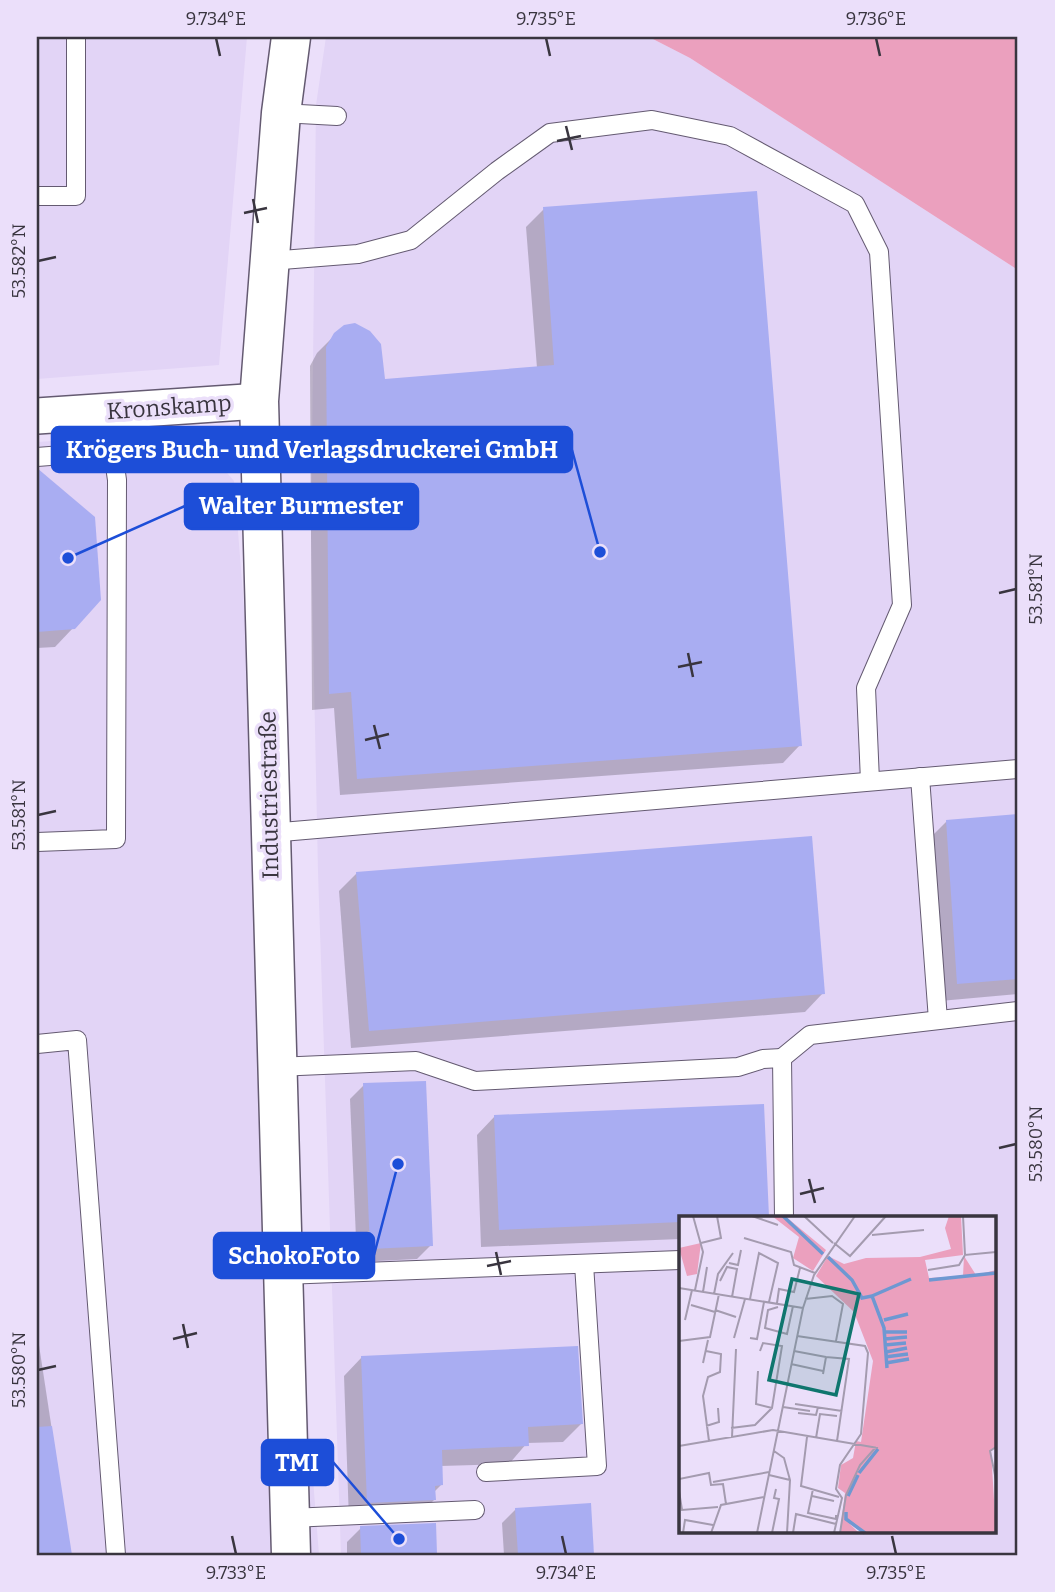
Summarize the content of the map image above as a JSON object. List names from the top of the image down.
{
  "streets": {
    "street": ["Kronskamp", "Industriestraße"]
  },
  "crossings": [
    ["Kronskamp", "Industriestraße"]
  ],
  "places": [
    "Krögers Buch- und Verlagsdruckerei GmbH",
    "Walter Burmester",
    "SchokoFoto",
    "TMI"
  ],
  "coordinates": [
    "9.734°E",
    "9.735°E",
    "9.736°E",
    "53.582°N",
    "53.581°N",
    "53.580°N",
    "9.733°E"
  ]
}
